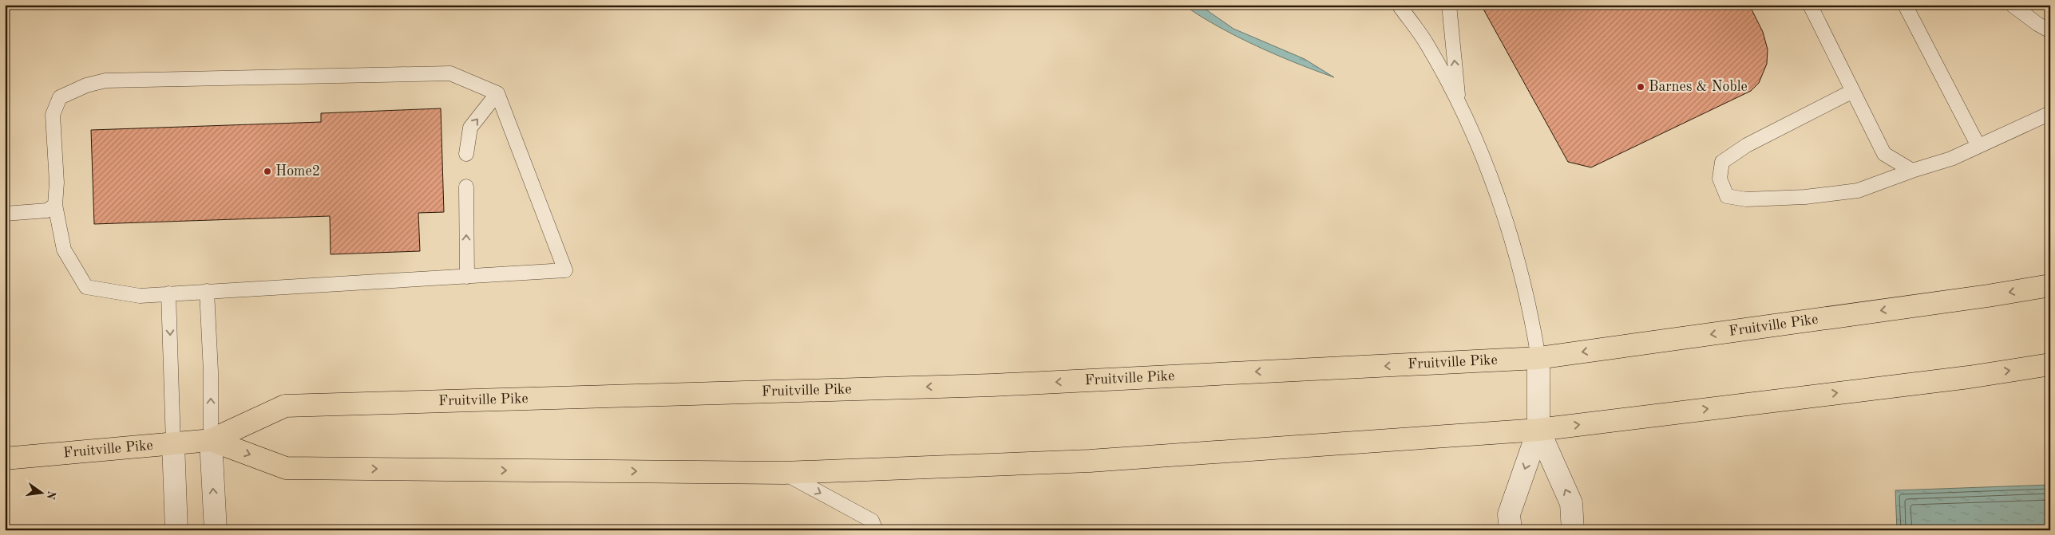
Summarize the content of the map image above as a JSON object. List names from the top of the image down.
{
  "streets": {
    "main road": ["Fruitville Pike"]
  },
  "places": ["Barnes & Noble", "Home2"],
  "north": "right"
}
